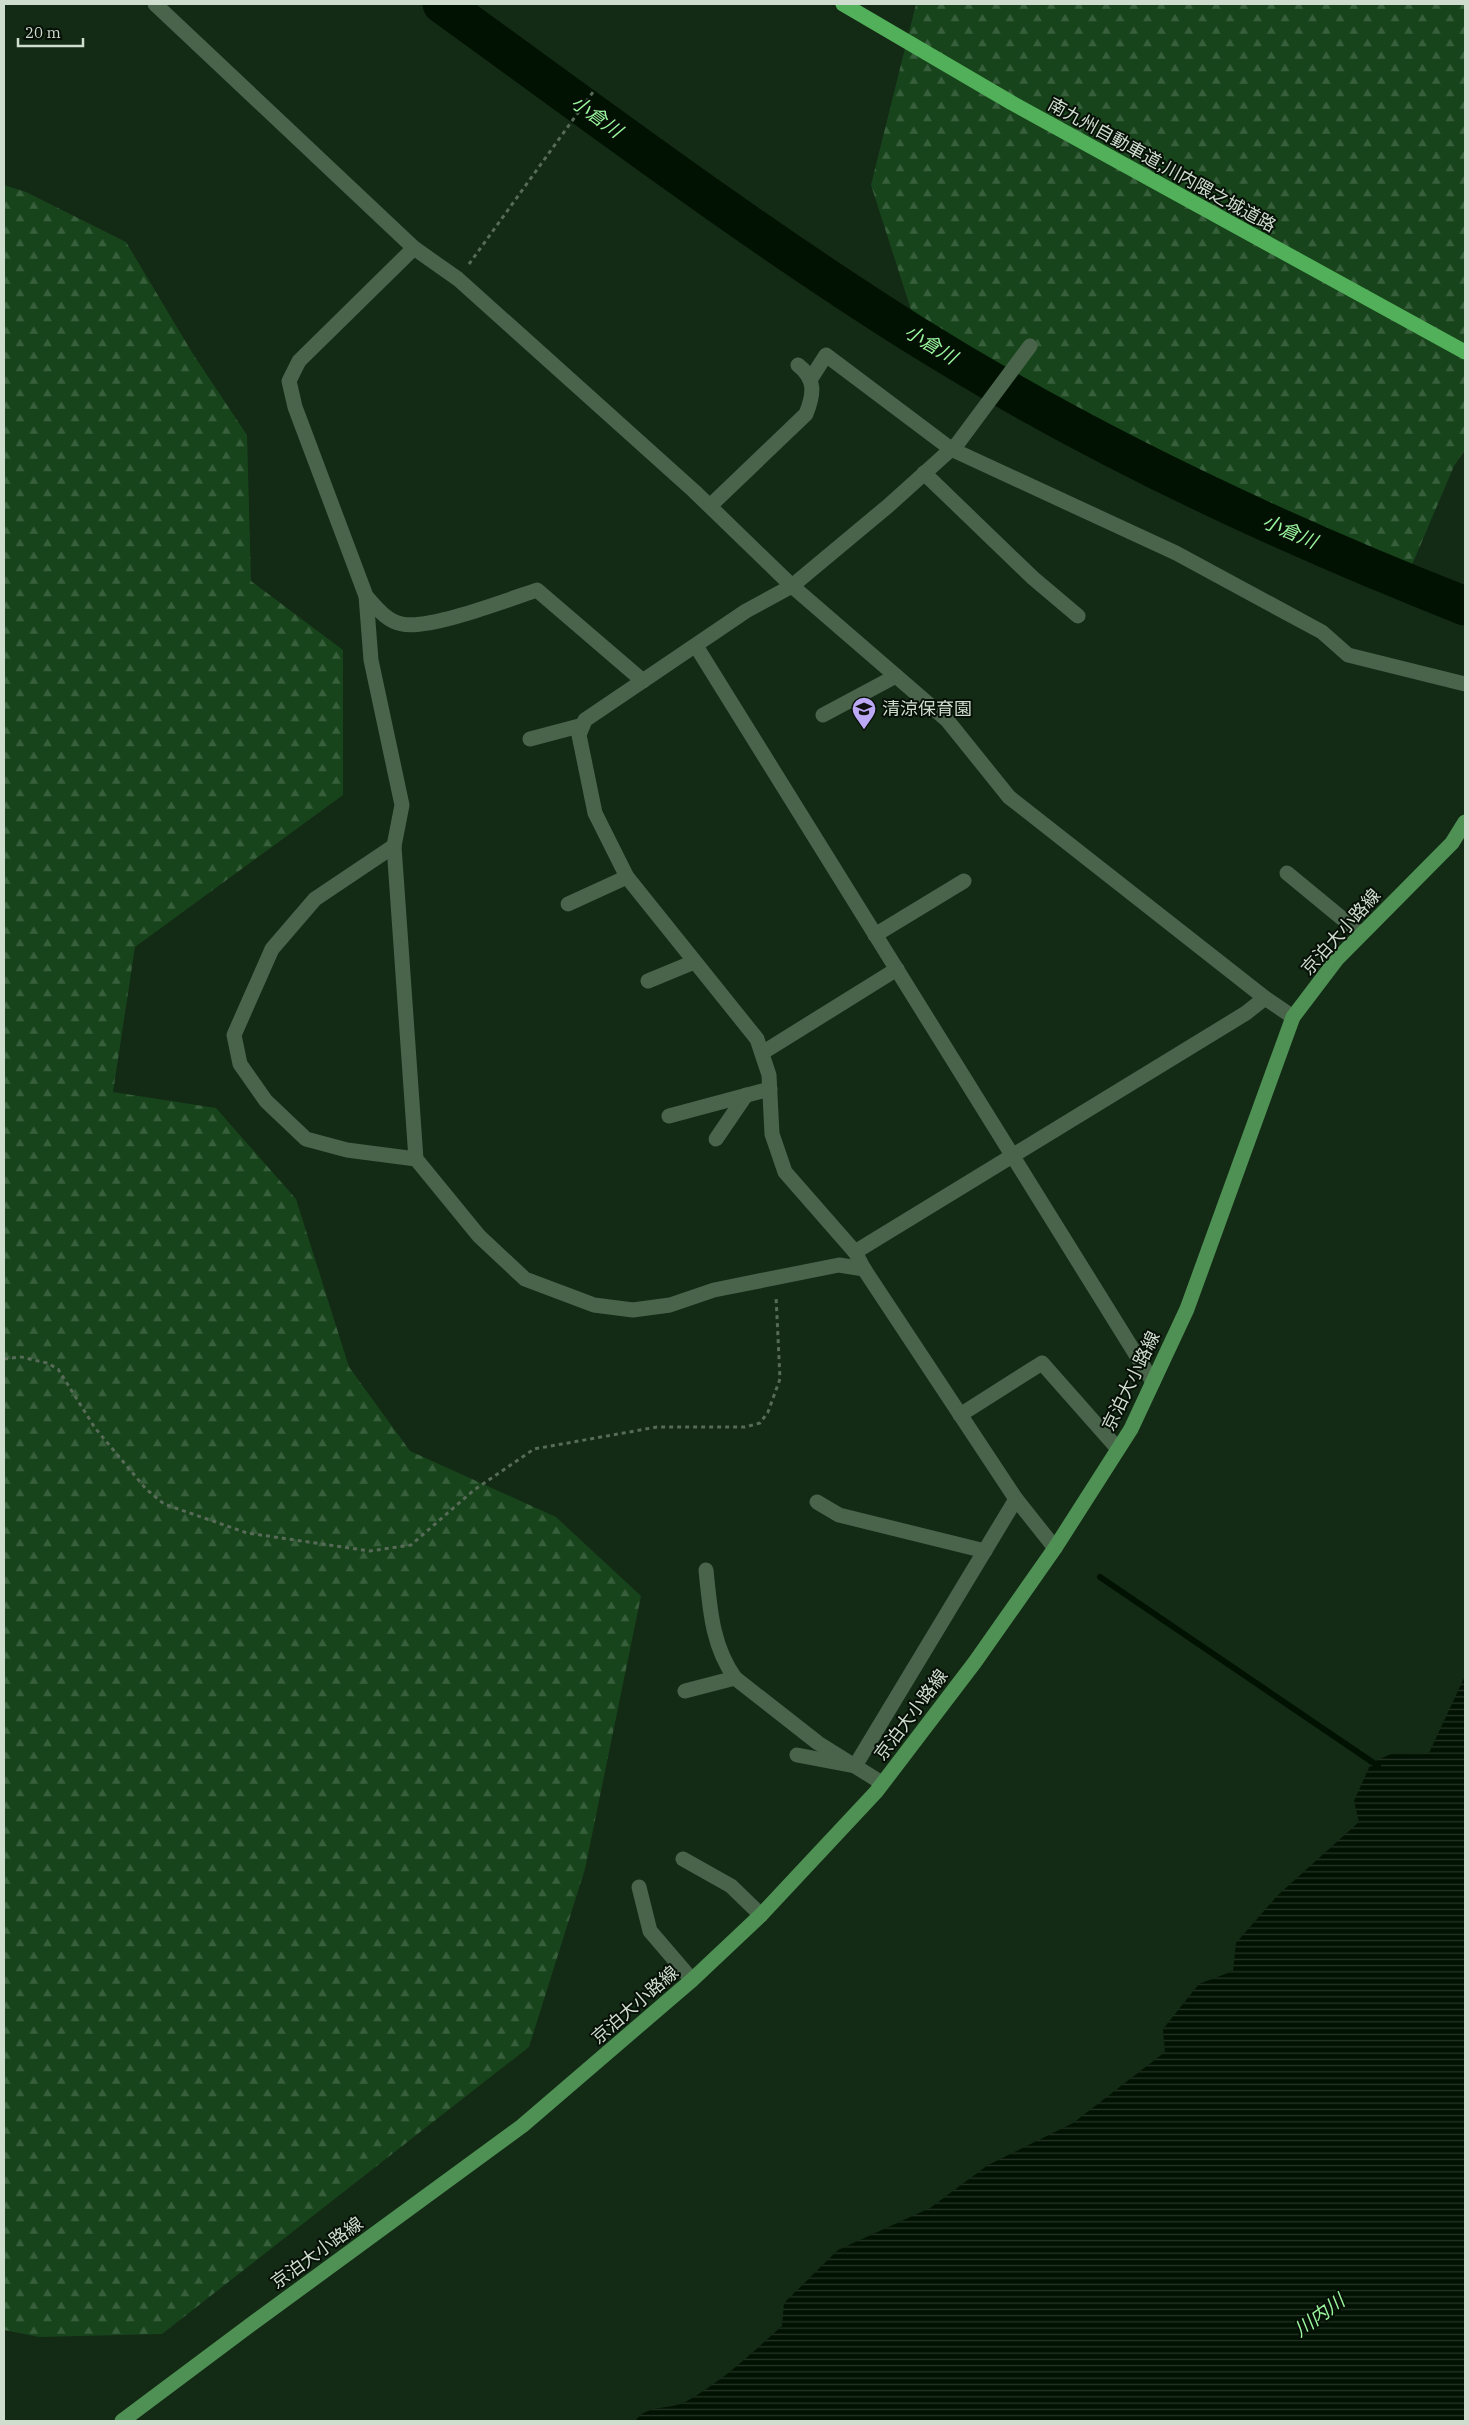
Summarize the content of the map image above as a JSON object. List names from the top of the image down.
{
  "streets": {
    "highway": ["南九州自動車道;川内隈之城道路"],
    "main road": ["京泊大小路線"]
  },
  "water": ["小倉川", "川内川"],
  "places": {
    "school or university": ["清涼保育園"]
  },
  "scale_bar": "20 m"
}
